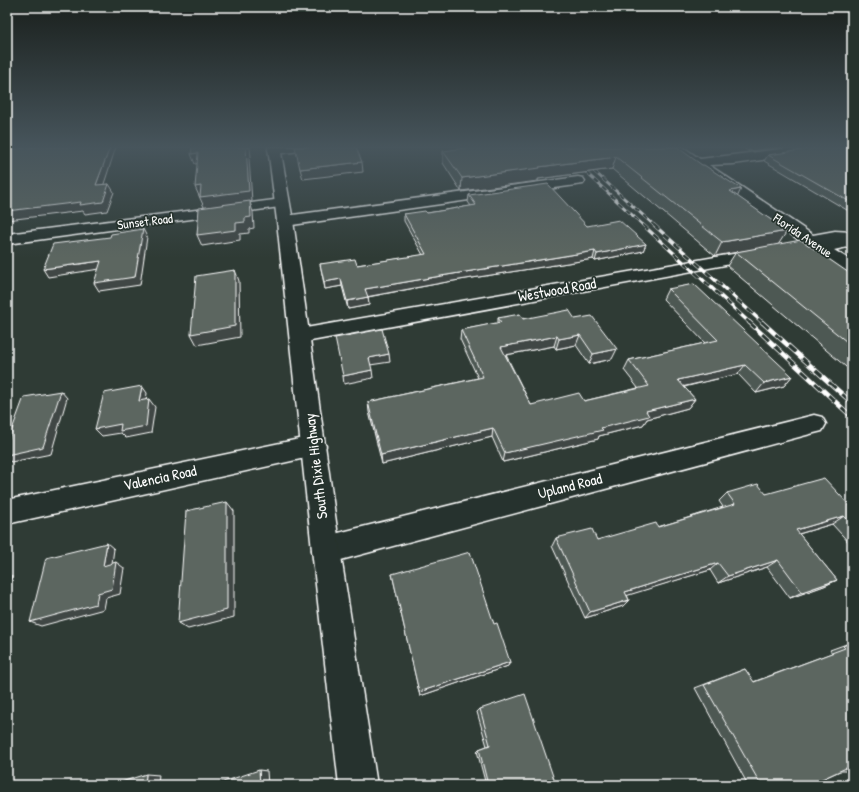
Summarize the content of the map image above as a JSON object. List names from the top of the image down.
{
  "streets": {
    "street": [
      "Sunset Road",
      "Florida Avenue",
      "Westwood Road",
      "South Dixie Highway",
      "Valencia Road",
      "Upland Road"
    ]
  },
  "crossings": [
    ["Sunset Road", "South Dixie Highway"],
    ["Florida Avenue", "Westwood Road"],
    ["Westwood Road", "South Dixie Highway"],
    ["South Dixie Highway", "Valencia Road"],
    ["South Dixie Highway", "Upland Road"]
  ]
}
